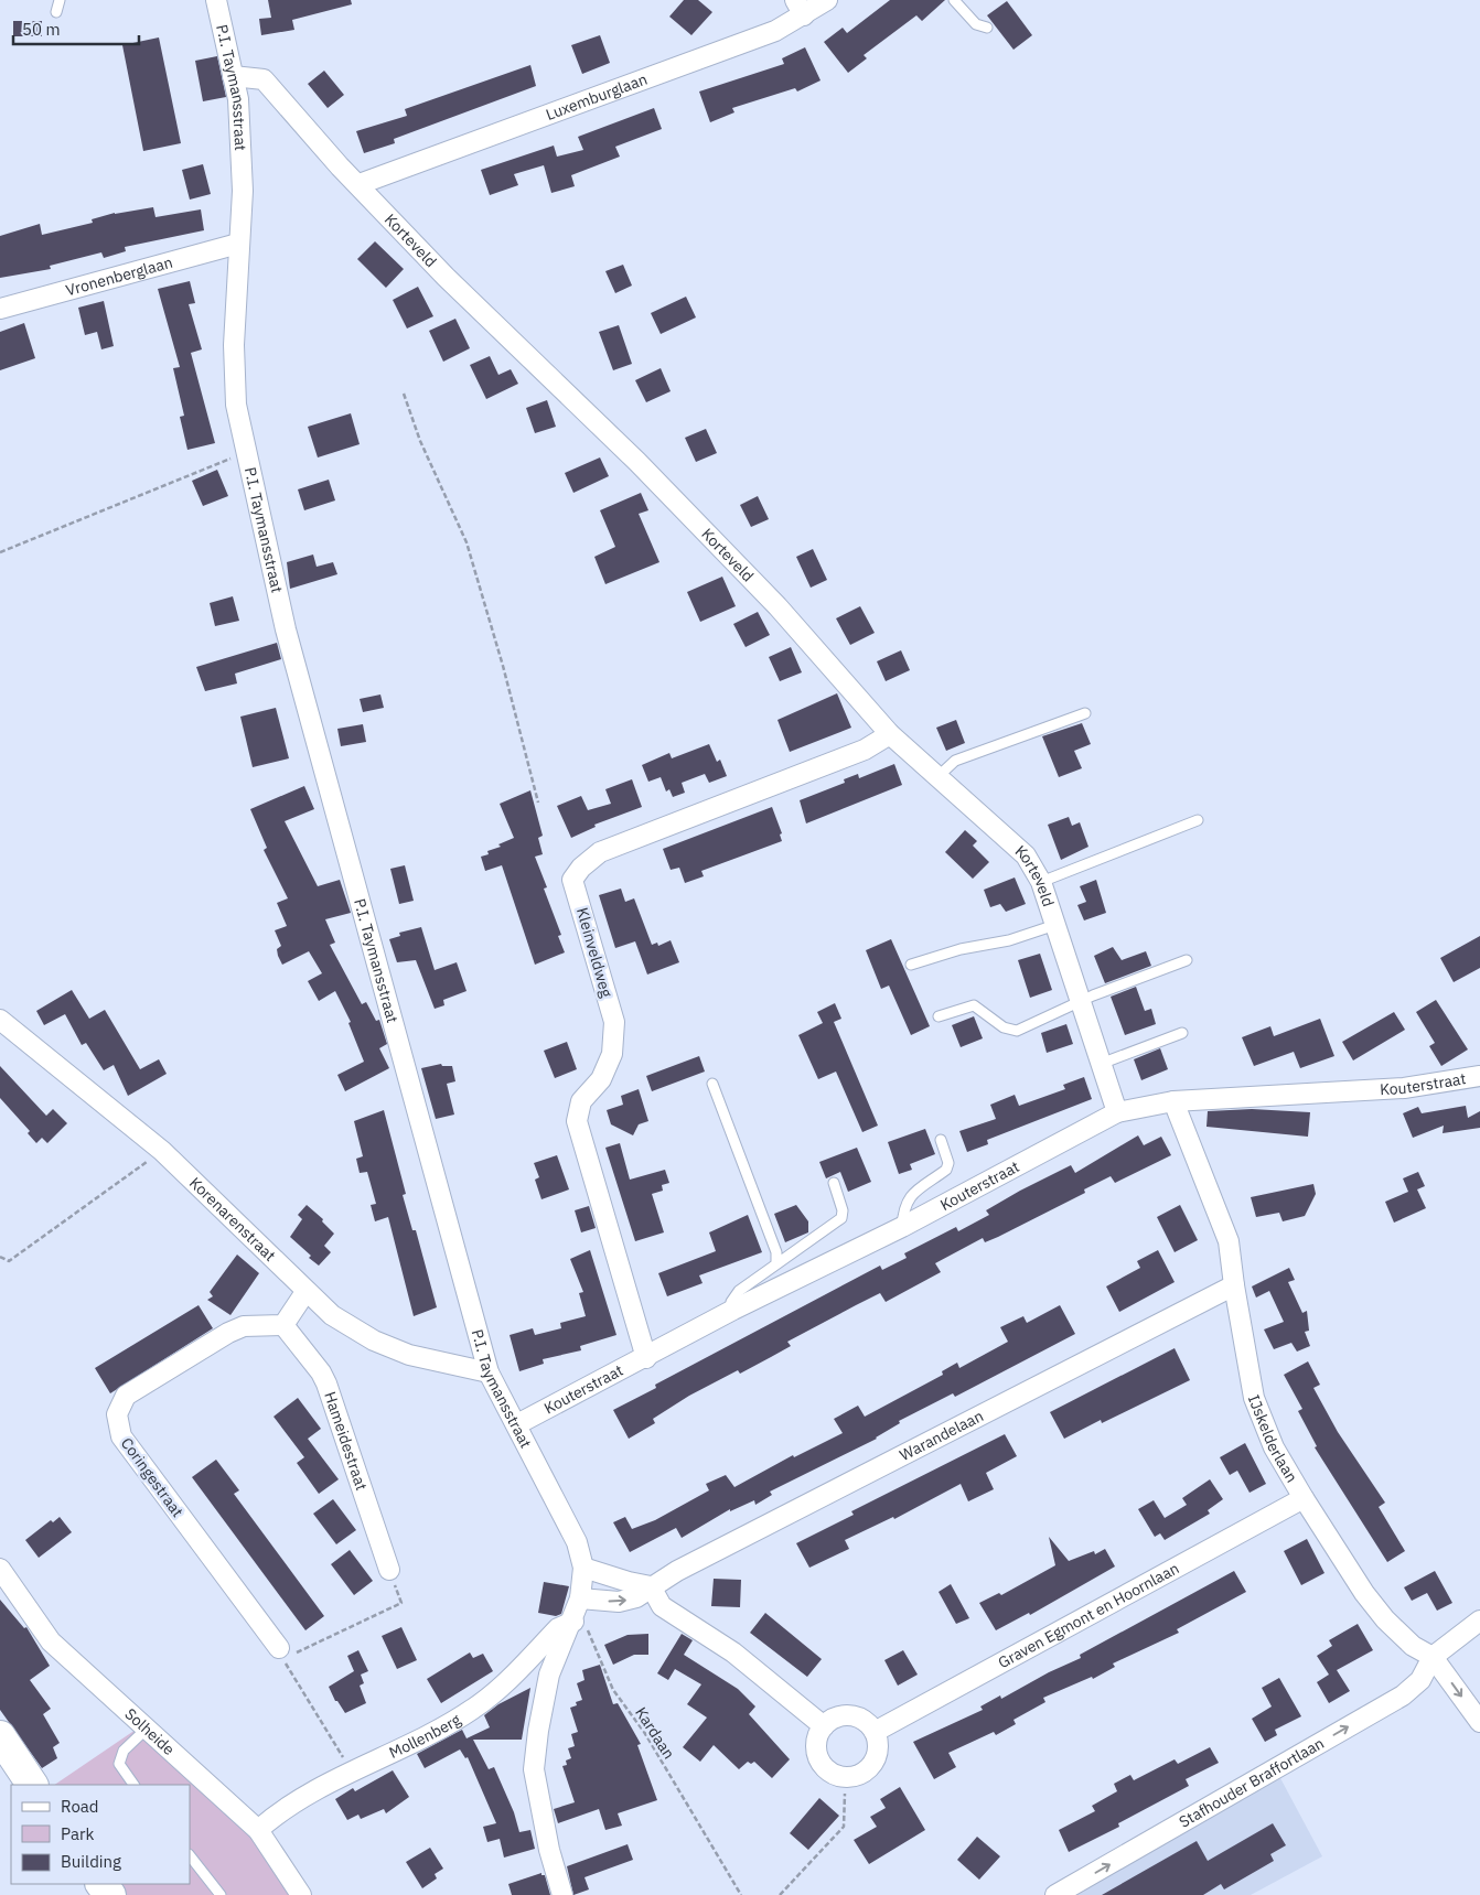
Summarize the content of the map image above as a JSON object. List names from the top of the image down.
{
  "streets": {
    "street": [
      "P.I. Taymansstraat",
      "Luxemburglaan",
      "Korteveld",
      "Vronenberglaan",
      "Kleinveldweg",
      "Kouterstraat",
      "Korenarenstraat",
      "Warandelaan",
      "IJskelderlaan",
      "Hameidestraat",
      "Coringestraat",
      "Graven Egmont en Hoornlaan",
      "Solheide",
      "Mollenberg",
      "Stafhouder Braffortlaan"
    ],
    "path": ["Kardaan"]
  },
  "crossings": [
    ["P.I. Taymansstraat", "Korteveld"],
    ["P.I. Taymansstraat", "Vronenberglaan"],
    ["P.I. Taymansstraat", "Kouterstraat"],
    ["P.I. Taymansstraat", "Korenarenstraat"],
    ["P.I. Taymansstraat", "Warandelaan"],
    ["P.I. Taymansstraat", "Mollenberg"],
    ["Luxemburglaan", "Korteveld"],
    ["Korteveld", "Kleinveldweg"],
    ["Korteveld", "Kouterstraat"],
    ["Kleinveldweg", "Kouterstraat"],
    ["Kouterstraat", "IJskelderlaan"],
    ["Warandelaan", "IJskelderlaan"],
    ["Warandelaan", "Kardaan"],
    ["IJskelderlaan", "Graven Egmont en Hoornlaan"],
    ["IJskelderlaan", "Stafhouder Braffortlaan"],
    ["Hameidestraat", "Coringestraat"],
    ["Solheide", "Mollenberg"]
  ],
  "one_way": ["Stafhouder Braffortlaan"],
  "legend": ["Road", "Park", "Building"],
  "scale_bar": "50 m"
}
